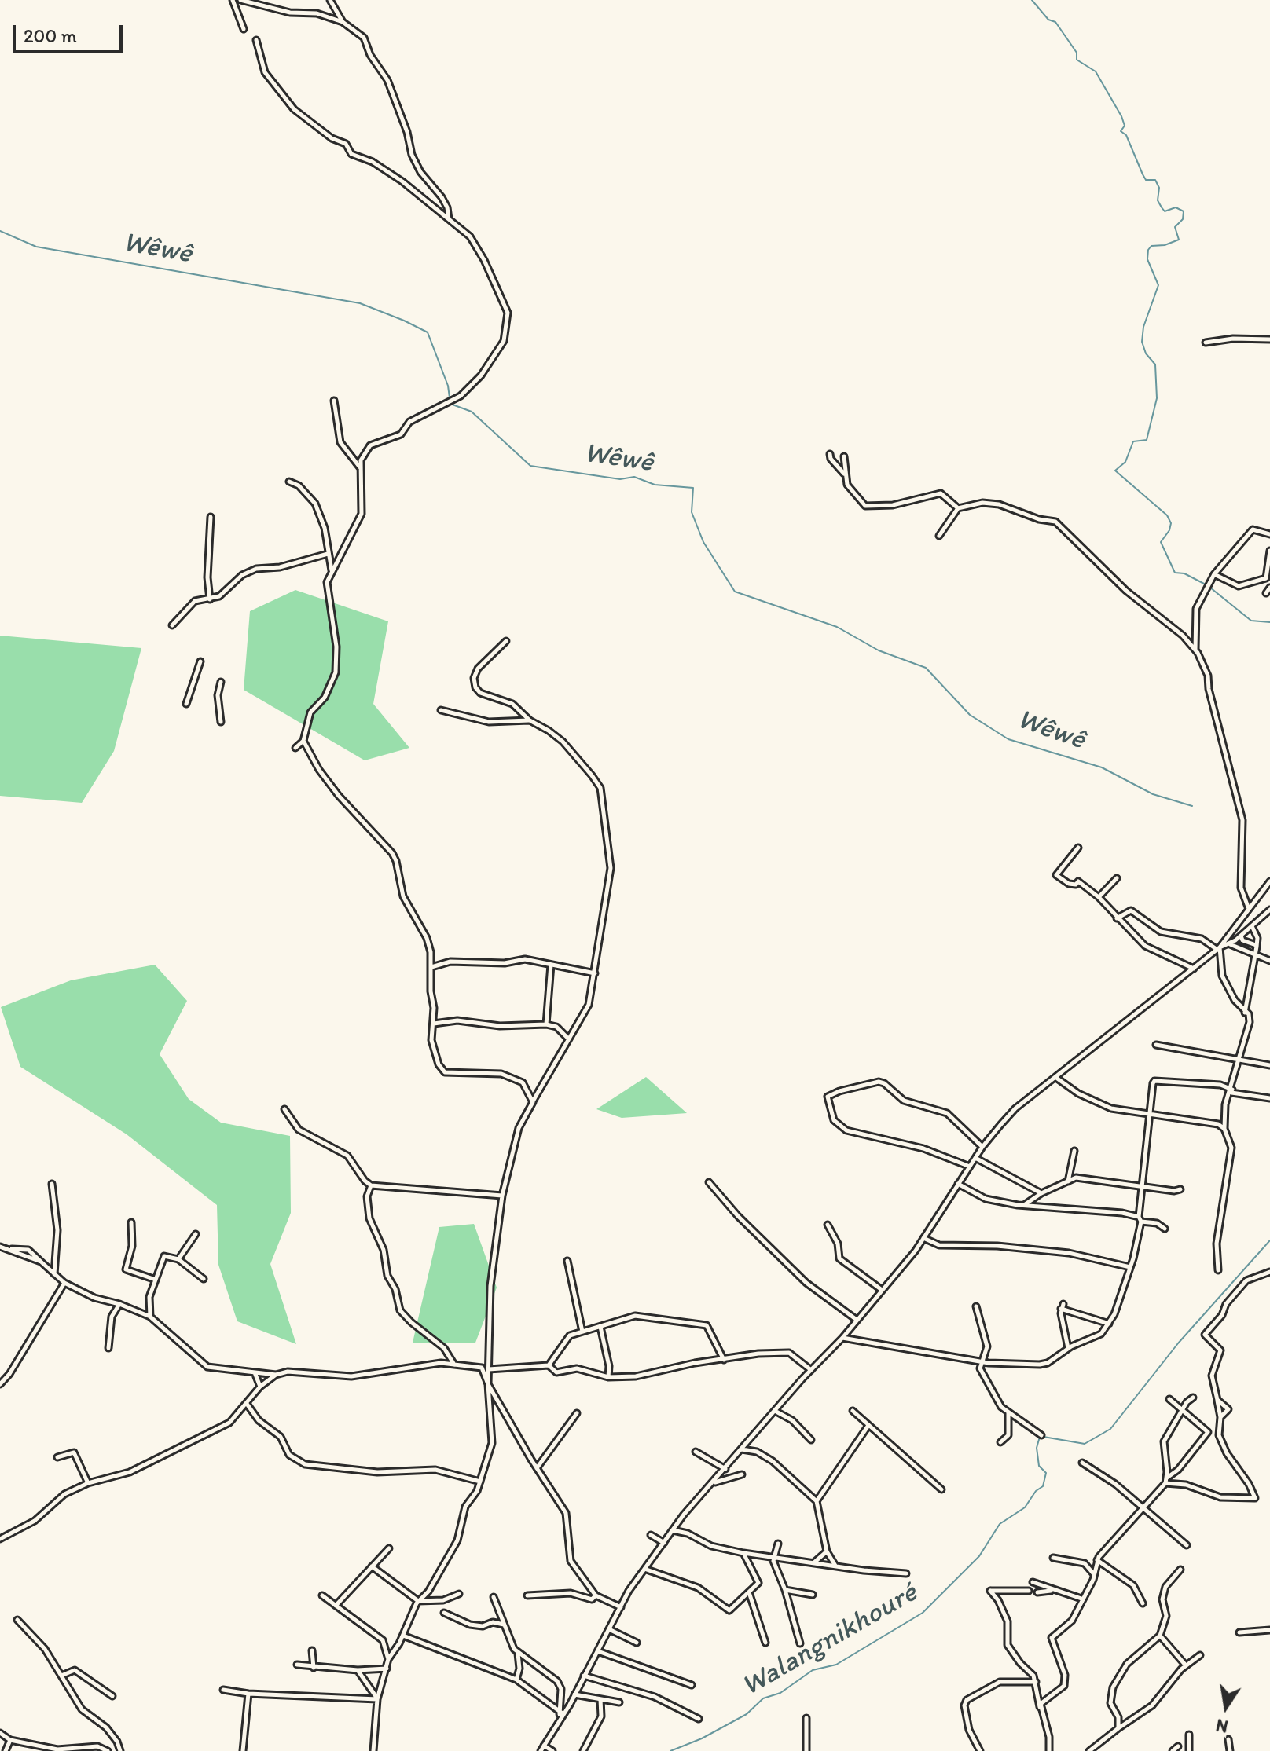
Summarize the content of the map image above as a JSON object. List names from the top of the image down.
{
  "water": ["Wêwê", "Walangnikhouré"],
  "scale_bar": "200 m",
  "north": "bottom"
}
